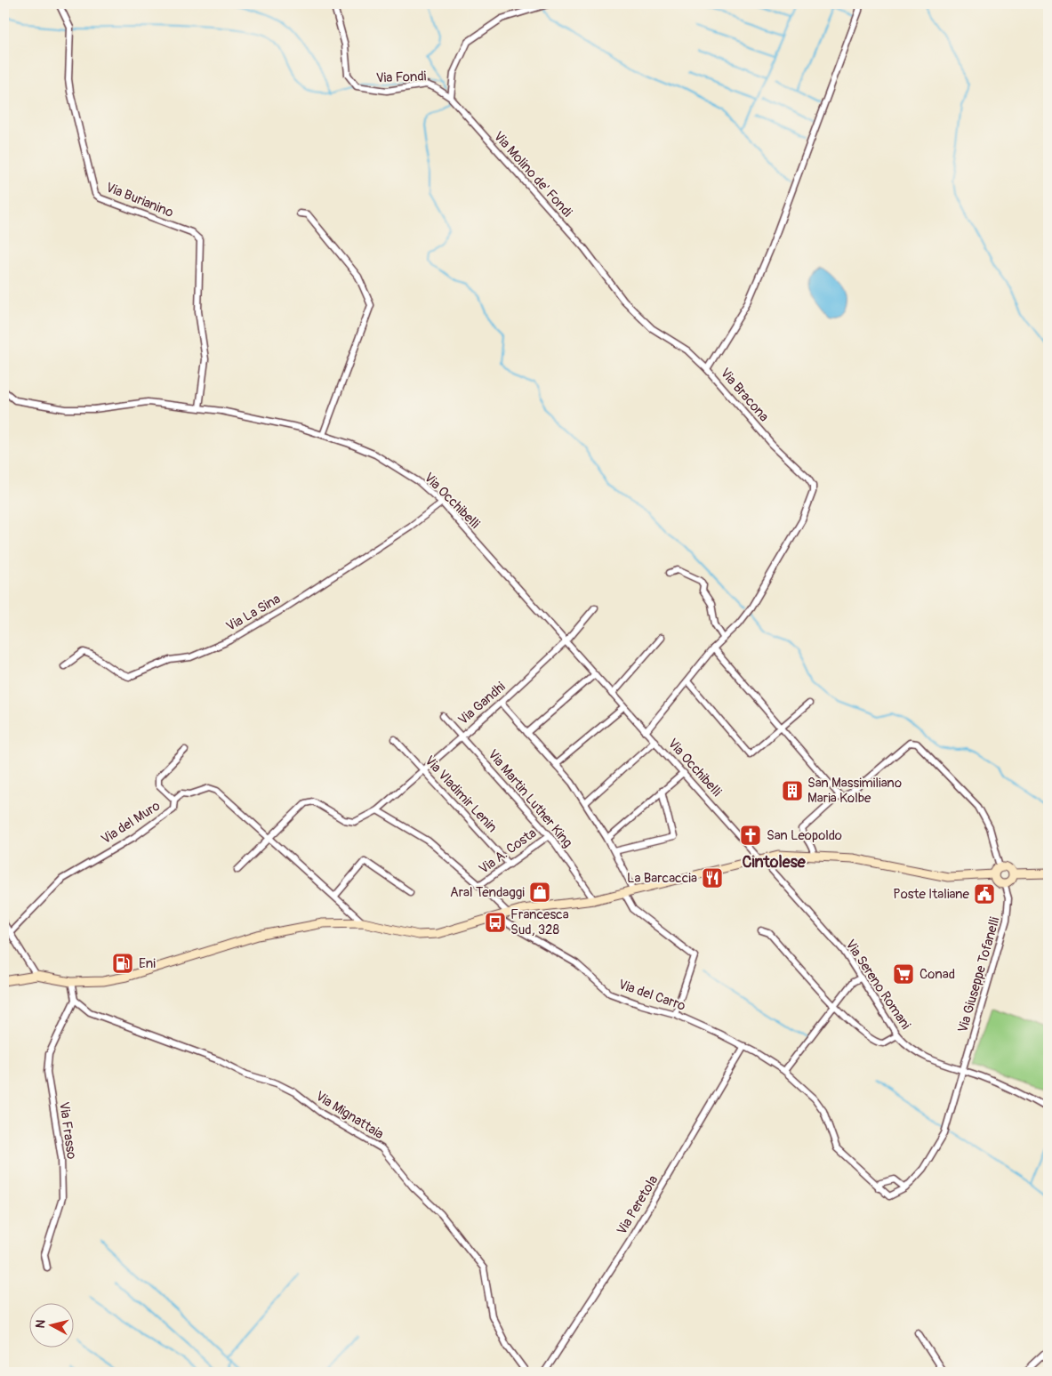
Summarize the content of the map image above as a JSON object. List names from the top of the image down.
{
  "streets": {
    "street": [
      "Via Fondi",
      "Via Molino de' Fondi",
      "Via Burianino",
      "Via Bracona",
      "Via Occhibelli",
      "Via La Sina",
      "Via Gandhi",
      "Via Vladimir Lenin",
      "Via Martin Luther King",
      "Via del Muro",
      "Via A. Costa",
      "Via Giuseppe Tofanelli",
      "Via Sereno Romani",
      "Via del Carro",
      "Via Mignattaia",
      "Via Frasso",
      "Via Peretola"
    ]
  },
  "crossings": [
    ["Via Fondi", "Via Molino de' Fondi"],
    ["Via Molino de' Fondi", "Via Bracona"],
    ["Via Burianino", "Via Occhibelli"],
    ["Via Bracona", "Via Occhibelli"],
    ["Via Occhibelli", "Via La Sina"],
    ["Via Occhibelli", "Via Gandhi"],
    ["Via Occhibelli", "Via Sereno Romani"],
    ["Via Gandhi", "Via Vladimir Lenin"],
    ["Via Gandhi", "Via Martin Luther King"],
    ["Via Gandhi", "Via del Muro"],
    ["Via Vladimir Lenin", "Via A. Costa"],
    ["Via Martin Luther King", "Via A. Costa"],
    ["Via Giuseppe Tofanelli", "Via Sereno Romani"],
    ["Via Giuseppe Tofanelli", "Via del Carro"],
    ["Via del Carro", "Via Peretola"],
    ["Via Mignattaia", "Via Frasso"]
  ],
  "districts": ["Cintolese"],
  "places": {
    "building": ["San Massimiliano Maria Kolbe"],
    "church": ["San Leopoldo"],
    "restaurant": ["La Barcaccia"],
    "shop": ["Aral Tendaggi"],
    "public building": ["Poste Italiane"],
    "bus stop": ["Francesca Sud, 328"],
    "fuel station": ["Eni"],
    "supermarket": ["Conad"]
  },
  "north": "left"
}
